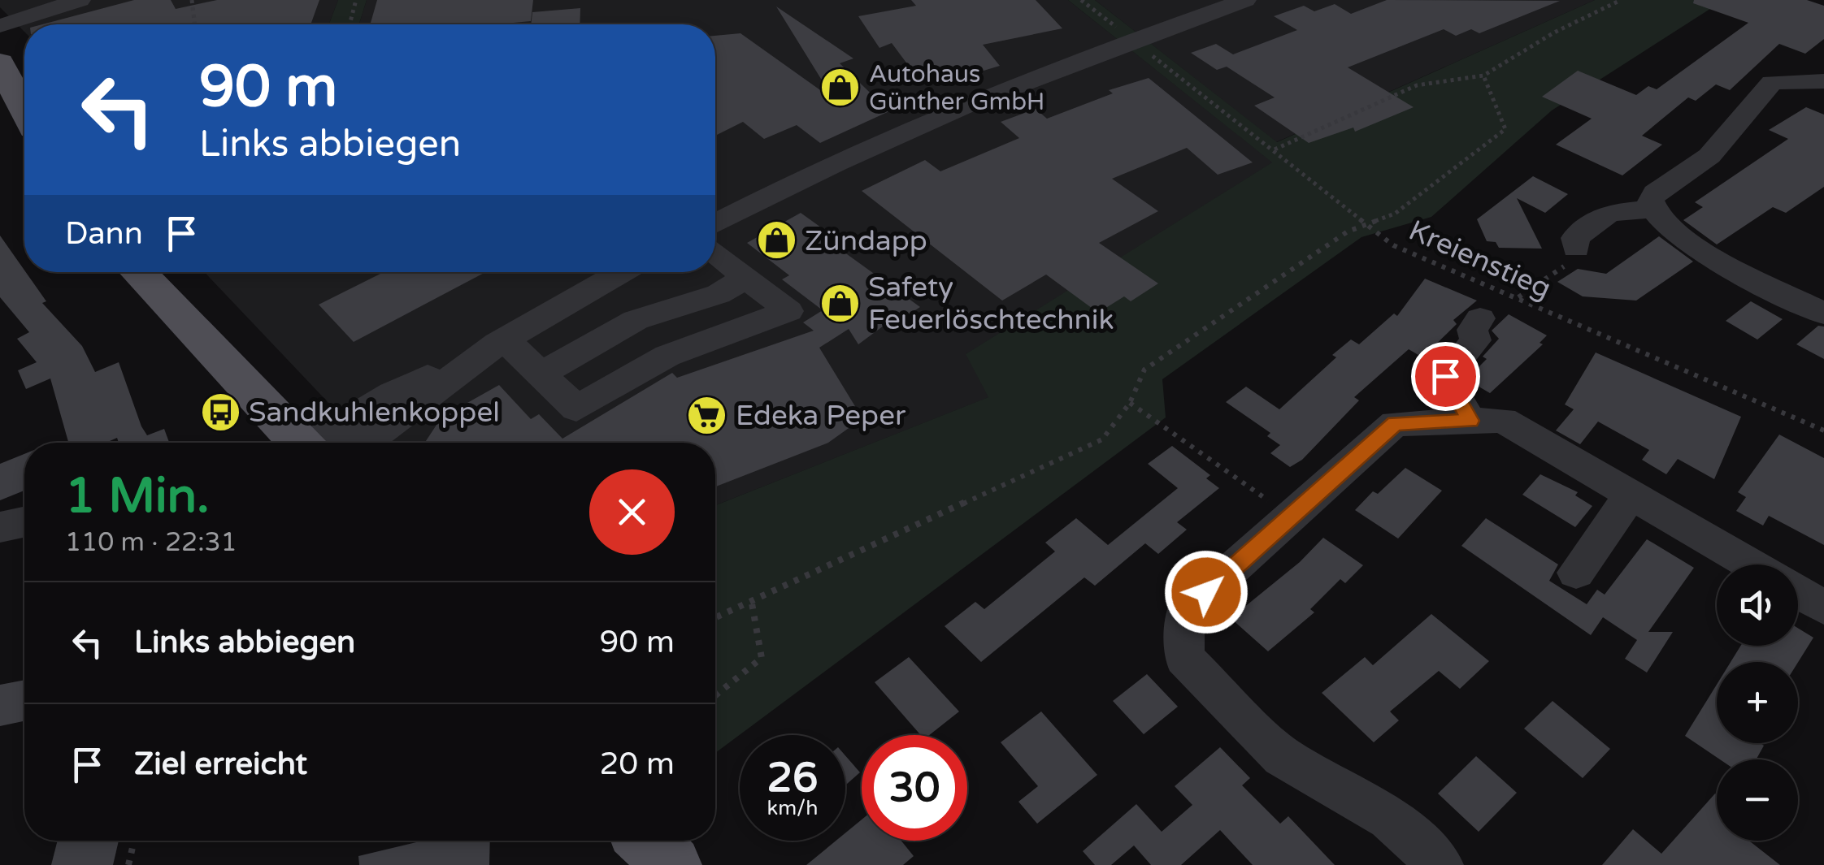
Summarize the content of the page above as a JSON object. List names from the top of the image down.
{
  "streets": {
    "path": ["Kreienstieg"]
  },
  "places": {
    "shop": ["Autohaus Günther GmbH", "Zündapp", "Safety Feuerlöschtechnik"],
    "bus stop": ["Sandkuhlenkoppel"],
    "supermarket": ["Edeka Peper"]
  },
  "page": {
    "turn": ["90 m", "Links abbiegen"],
    "then": "Dann",
    "heading": ["1 Min.", "110 m · 22:31"],
    "map_buttons": ["+", "−"],
    "list": [
      {
        "name": "Links abbiegen",
        "value": "90 m"
      },
      {
        "name": "Ziel erreicht",
        "value": "20 m"
      }
    ],
    "speed": "26 km/h",
    "limit": "30"
  }
}
